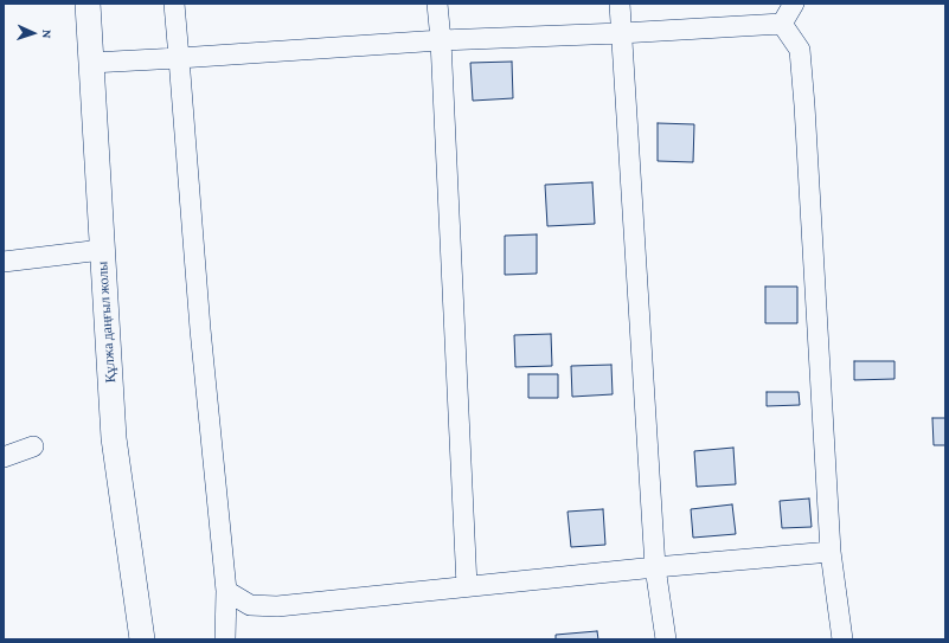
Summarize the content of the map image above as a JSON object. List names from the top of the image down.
{
  "streets": {
    "main road": ["Құлжа даңғыл жолы"]
  },
  "north": "right"
}
